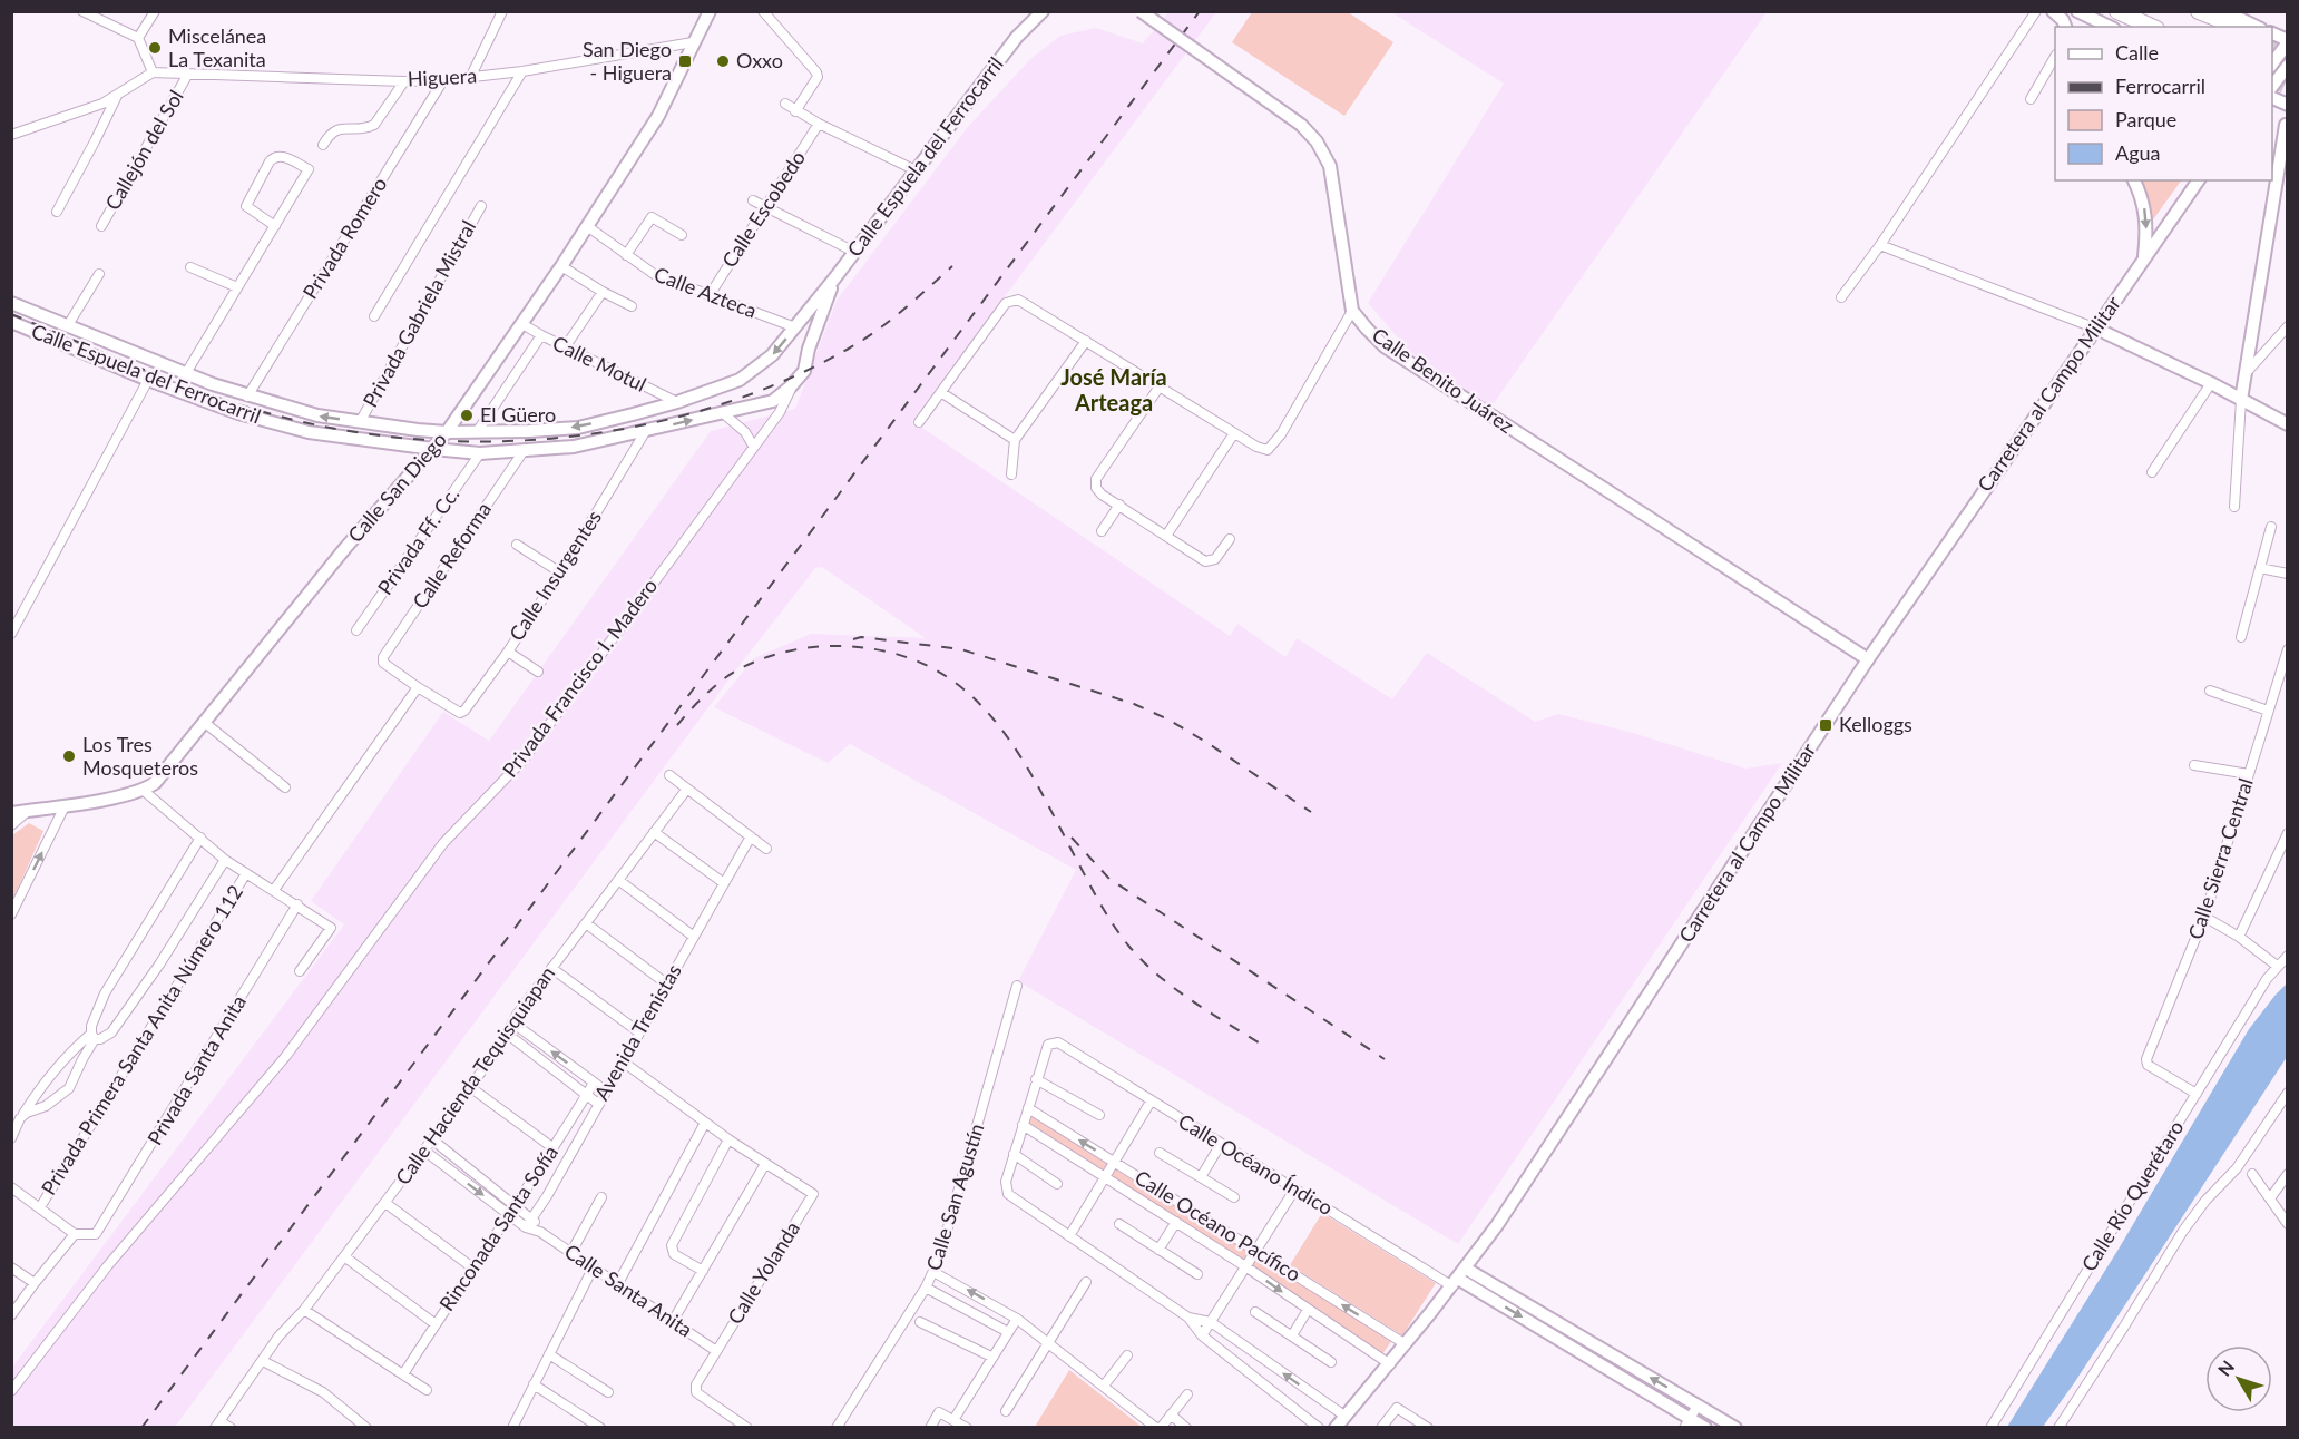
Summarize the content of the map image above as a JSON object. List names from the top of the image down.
{
  "streets": {
    "street": [
      "Higuera",
      "Callejón del Sol",
      "Calle Espuela del Ferrocarril",
      "Calle Escobedo",
      "Privada Romero",
      "Calle Azteca",
      "Privada Gabriela Mistral",
      "Calle Motul",
      "Calle Benito Juárez",
      "Carretera al Campo Militar",
      "Calle San Diego",
      "Privada Ff. Cc.",
      "Calle Reforma",
      "Calle Insurgentes",
      "Privada Francisco I. Madero",
      "Calle Sierra Central",
      "Avenida Trenistas",
      "Privada Primera Santa Anita Número 112",
      "Privada Santa Anita",
      "Calle Hacienda Tequisquiapan",
      "Calle Océano Índico",
      "Calle Río Querétaro",
      "Calle San Agustín",
      "Calle Océano Pacífico",
      "Rinconada Santa Sofía",
      "Calle Yolanda",
      "Calle Santa Anita"
    ]
  },
  "crossings": [
    ["Higuera", "Callejón del Sol"],
    ["Higuera", "Privada Romero"],
    ["Higuera", "Calle San Diego"],
    ["Calle Espuela del Ferrocarril", "Privada Romero"],
    ["Calle Espuela del Ferrocarril", "Calle Azteca"],
    ["Calle Espuela del Ferrocarril", "Privada Gabriela Mistral"],
    ["Calle Espuela del Ferrocarril", "Calle Motul"],
    ["Calle Espuela del Ferrocarril", "Calle San Diego"],
    ["Calle Espuela del Ferrocarril", "Privada Ff. Cc."],
    ["Calle Espuela del Ferrocarril", "Calle Reforma"],
    ["Calle Espuela del Ferrocarril", "Calle Insurgentes"],
    ["Calle Espuela del Ferrocarril", "Privada Francisco I. Madero"],
    ["Calle Escobedo", "Calle Azteca"],
    ["Calle Azteca", "Calle San Diego"],
    ["Calle Motul", "Calle San Diego"],
    ["Calle Benito Juárez", "Carretera al Campo Militar"],
    ["Carretera al Campo Militar", "Calle Océano Índico"],
    ["Carretera al Campo Militar", "Calle Océano Pacífico"],
    ["Calle Reforma", "Calle Insurgentes"],
    ["Calle Insurgentes", "Privada Francisco I. Madero"],
    ["Calle Sierra Central", "Calle Río Querétaro"],
    ["Avenida Trenistas", "Calle Santa Anita"],
    ["Calle Hacienda Tequisquiapan", "Calle Santa Anita"],
    ["Rinconada Santa Sofía", "Calle Santa Anita"],
    ["Calle Yolanda", "Calle Santa Anita"]
  ],
  "districts": ["José María Arteaga"],
  "places": {
    "other": [
      "Miscelánea La Texanita",
      "Oxxo",
      "El Güero",
      "Los Tres Mosqueteros"
    ],
    "transit": ["San Diego - Higuera", "Kelloggs"]
  },
  "legend": [
    "Calle",
    "Ferrocarril",
    "Parque",
    "Agua"
  ],
  "north": "top left"
}
